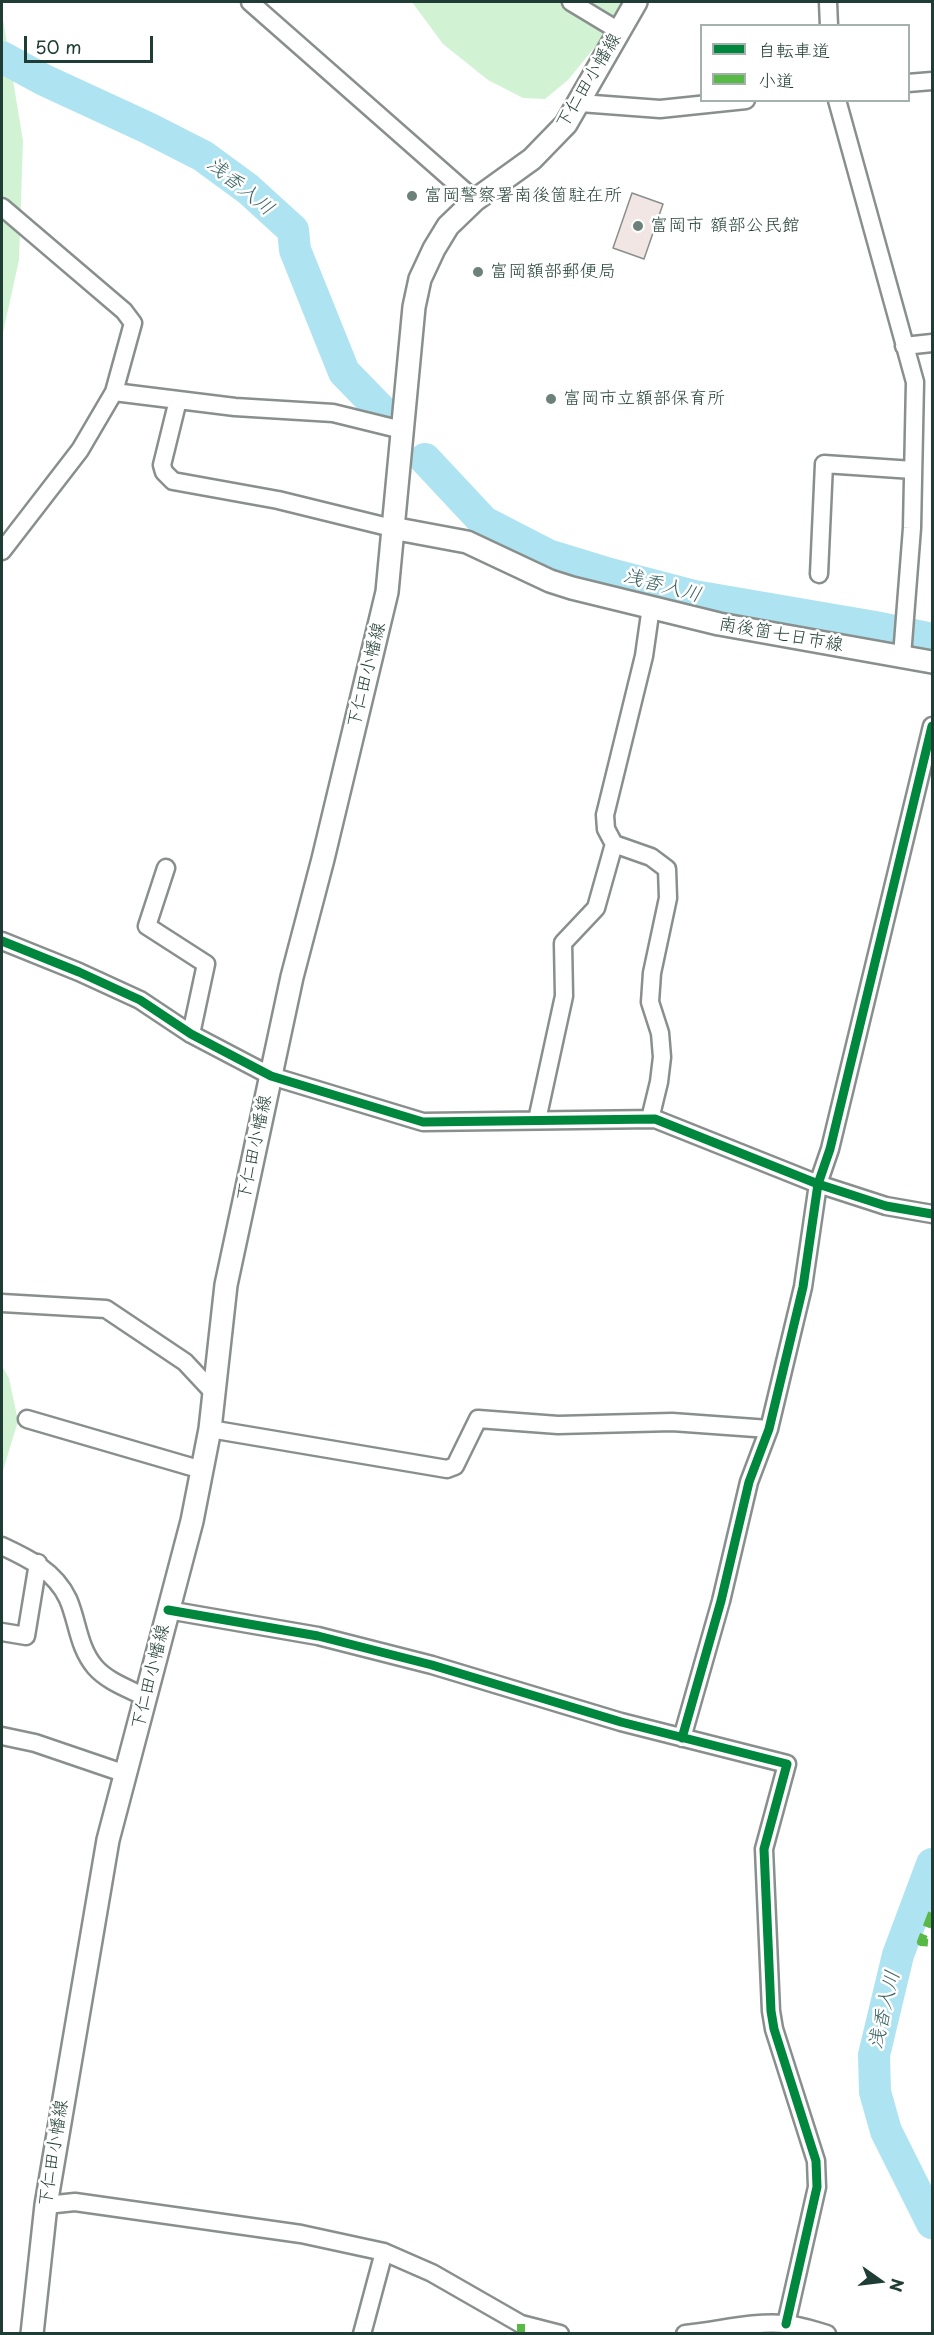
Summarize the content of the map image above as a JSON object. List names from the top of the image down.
{
  "streets": {
    "main road": ["下仁田小幡線", "南後箇七日市線"]
  },
  "crossings": [
    ["下仁田小幡線", "南後箇七日市線"]
  ],
  "water": ["浅香入川"],
  "places": [
    "富岡警察署南後箇駐在所",
    "富岡市 額部公民館",
    "富岡額部郵便局",
    "富岡市立額部保育所"
  ],
  "legend": ["自転車道", "小道"],
  "scale_bar": "50 m",
  "north": "right"
}
